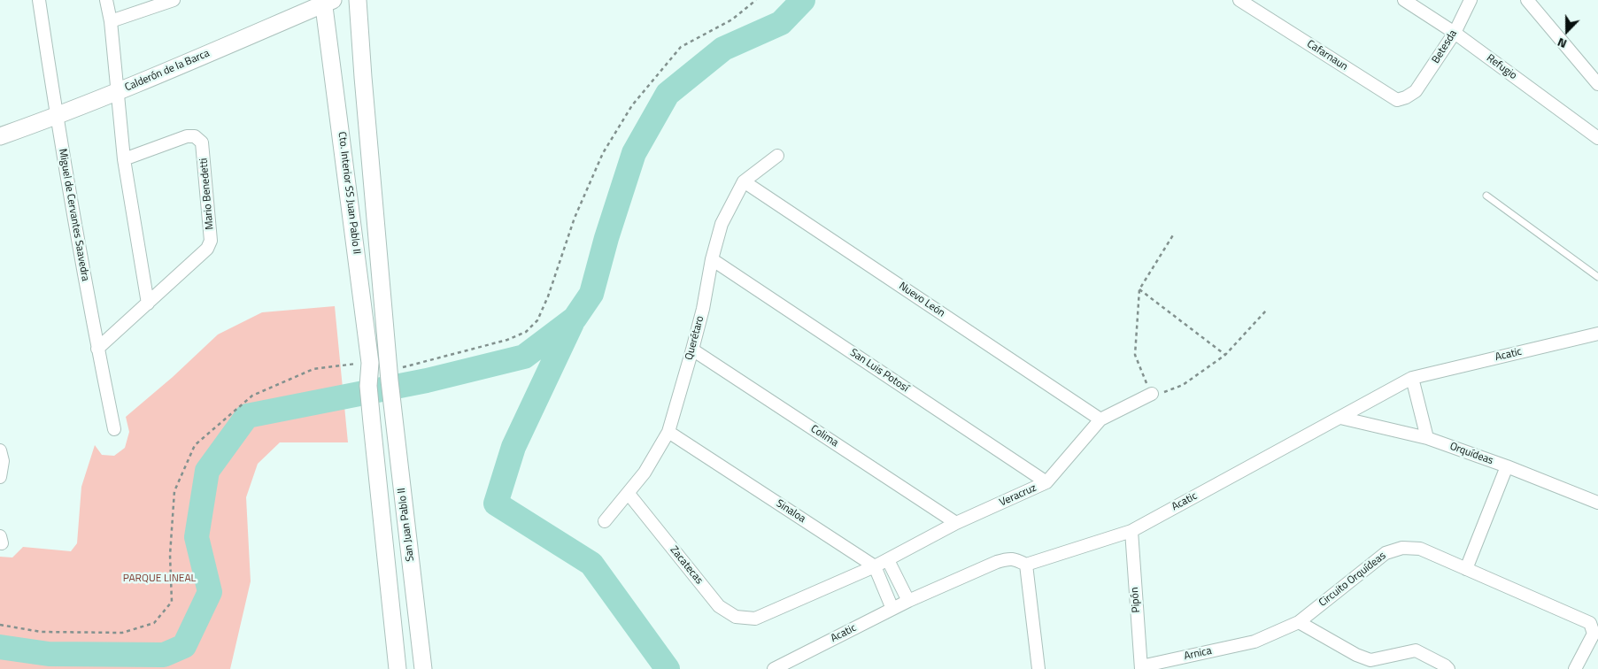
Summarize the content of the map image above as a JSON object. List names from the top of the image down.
{
  "streets": {
    "main road": ["Calderón de la Barca", "Cto. Interior SS Juan Pablo II", "San Juan Pablo II"],
    "street": [
      "Betesda",
      "Cafarnaun",
      "Refugio",
      "Mario Benedetti",
      "Miguel de Cervantes Saavedra",
      "Nuevo León",
      "Querétaro",
      "Acatic",
      "San Luis Potosí",
      "Colima",
      "Orquídeas",
      "Veracruz",
      "Sinaloa",
      "Zacatecas",
      "Circuito Orquídeas",
      "Pipón",
      "Arnica"
    ]
  },
  "crossings": [
    ["Betesda", "Cafarnaun"],
    ["Betesda", "Refugio"],
    ["Calderón de la Barca", "Cto. Interior SS Juan Pablo II"],
    ["Calderón de la Barca", "Miguel de Cervantes Saavedra"],
    ["Cto. Interior SS Juan Pablo II", "San Juan Pablo II"],
    ["Nuevo León", "Querétaro"],
    ["Nuevo León", "Veracruz"],
    ["Querétaro", "San Luis Potosí"],
    ["Querétaro", "Colima"],
    ["Querétaro", "Sinaloa"],
    ["Querétaro", "Zacatecas"],
    ["Acatic", "Orquídeas"],
    ["Acatic", "Pipón"],
    ["San Luis Potosí", "Veracruz"],
    ["Colima", "Veracruz"],
    ["Veracruz", "Sinaloa"],
    ["Veracruz", "Zacatecas"],
    ["Circuito Orquídeas", "Arnica"],
    ["Pipón", "Arnica"]
  ],
  "parks": ["PARQUE LINEAL"],
  "north": "bottom"
}
